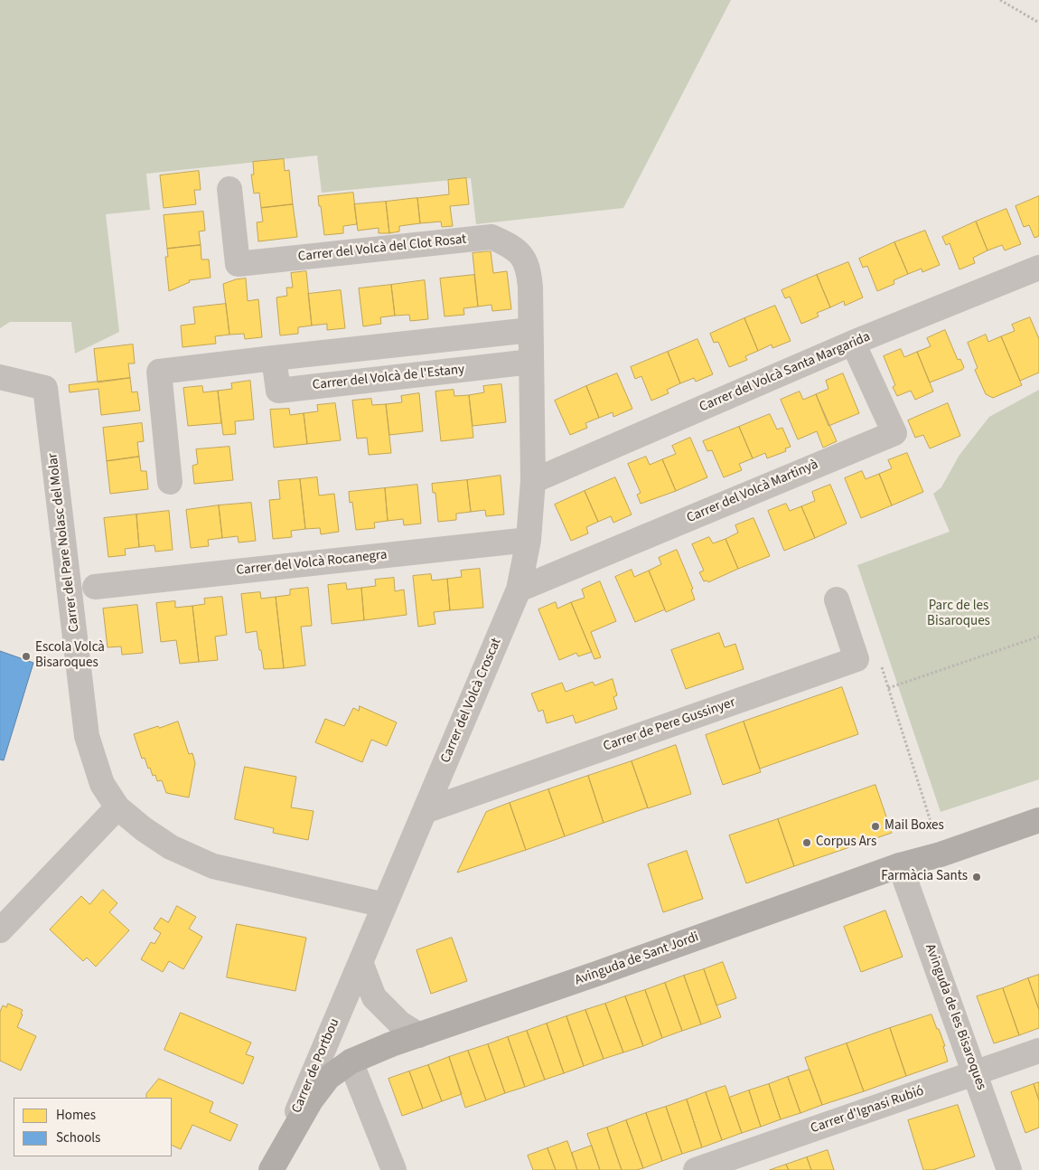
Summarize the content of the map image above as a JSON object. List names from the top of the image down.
{
  "streets": {
    "main road": ["Avinguda de Sant Jordi"],
    "street": [
      "Carrer del Volcà del Clot Rosat",
      "Carrer del Volcà Santa Margarida",
      "Carrer del Volcà de l'Estany",
      "Carrer del Volcà Martinyà",
      "Carrer del Pare Nolasc del Molar",
      "Carrer del Volcà Rocanegra",
      "Carrer del Volcà Croscat",
      "Carrer de Pere Gussinyer",
      "Avinguda de les Bisaroques",
      "Carrer de Portbou",
      "Carrer d'Ignasi Rubió"
    ]
  },
  "crossings": [
    ["Carrer del Volcà del Clot Rosat", "Carrer del Volcà Croscat"],
    ["Carrer del Volcà Santa Margarida", "Carrer del Volcà Martinyà"],
    ["Carrer del Volcà Santa Margarida", "Carrer del Volcà Croscat"],
    ["Carrer del Volcà de l'Estany", "Carrer del Volcà Croscat"],
    ["Carrer del Volcà Martinyà", "Carrer del Volcà Croscat"],
    ["Carrer del Pare Nolasc del Molar", "Carrer del Volcà Croscat"],
    ["Carrer del Volcà Rocanegra", "Carrer del Volcà Croscat"],
    ["Carrer del Volcà Croscat", "Carrer de Pere Gussinyer"],
    ["Carrer del Volcà Croscat", "Carrer de Portbou"],
    ["Avinguda de Sant Jordi", "Avinguda de les Bisaroques"],
    ["Avinguda de Sant Jordi", "Carrer de Portbou"],
    ["Avinguda de les Bisaroques", "Carrer d'Ignasi Rubió"]
  ],
  "parks": ["Parc de les Bisaroques"],
  "places": [
    "Escola Volcà Bisaroques",
    "Mail Boxes",
    "Corpus Ars",
    "Farmàcia Sants"
  ],
  "legend": ["Homes", "Schools"]
}
